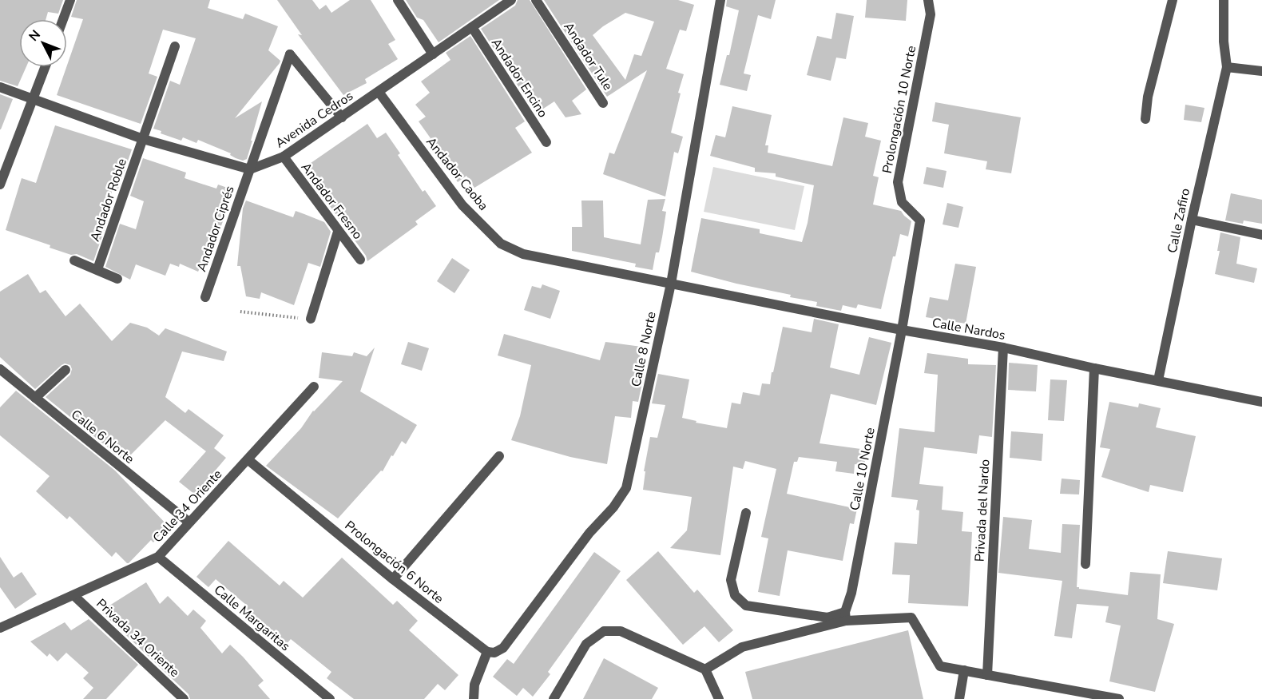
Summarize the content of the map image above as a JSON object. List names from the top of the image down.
{
  "streets": {
    "street": [
      "Andador Tule",
      "Andador Encino",
      "Prolongación 10 Norte",
      "Avenida Cedros",
      "Andador Caoba",
      "Andador Roble",
      "Andador Fresno",
      "Calle Zafiro",
      "Andador Ciprés",
      "Calle Nardos",
      "Calle 8 Norte",
      "Calle 6 Norte",
      "Calle 10 Norte",
      "Calle 34 Oriente",
      "Privada del Nardo",
      "Prolongación 6 Norte",
      "Calle Margaritas",
      "Privada 34 Oriente"
    ]
  },
  "crossings": [
    ["Andador Encino", "Avenida Cedros"],
    ["Prolongación 10 Norte", "Calle Nardos"],
    ["Prolongación 10 Norte", "Calle 10 Norte"],
    ["Avenida Cedros", "Andador Caoba"],
    ["Avenida Cedros", "Andador Fresno"],
    ["Avenida Cedros", "Andador Ciprés"],
    ["Andador Caoba", "Calle Nardos"],
    ["Andador Caoba", "Calle 8 Norte"],
    ["Calle Zafiro", "Calle Nardos"],
    ["Calle Nardos", "Calle 8 Norte"],
    ["Calle Nardos", "Calle 10 Norte"],
    ["Calle Nardos", "Privada del Nardo"],
    ["Calle 8 Norte", "Prolongación 6 Norte"],
    ["Calle 6 Norte", "Calle 34 Oriente"],
    ["Calle 34 Oriente", "Prolongación 6 Norte"],
    ["Calle 34 Oriente", "Calle Margaritas"],
    ["Calle 34 Oriente", "Privada 34 Oriente"]
  ],
  "north": "top left"
}
